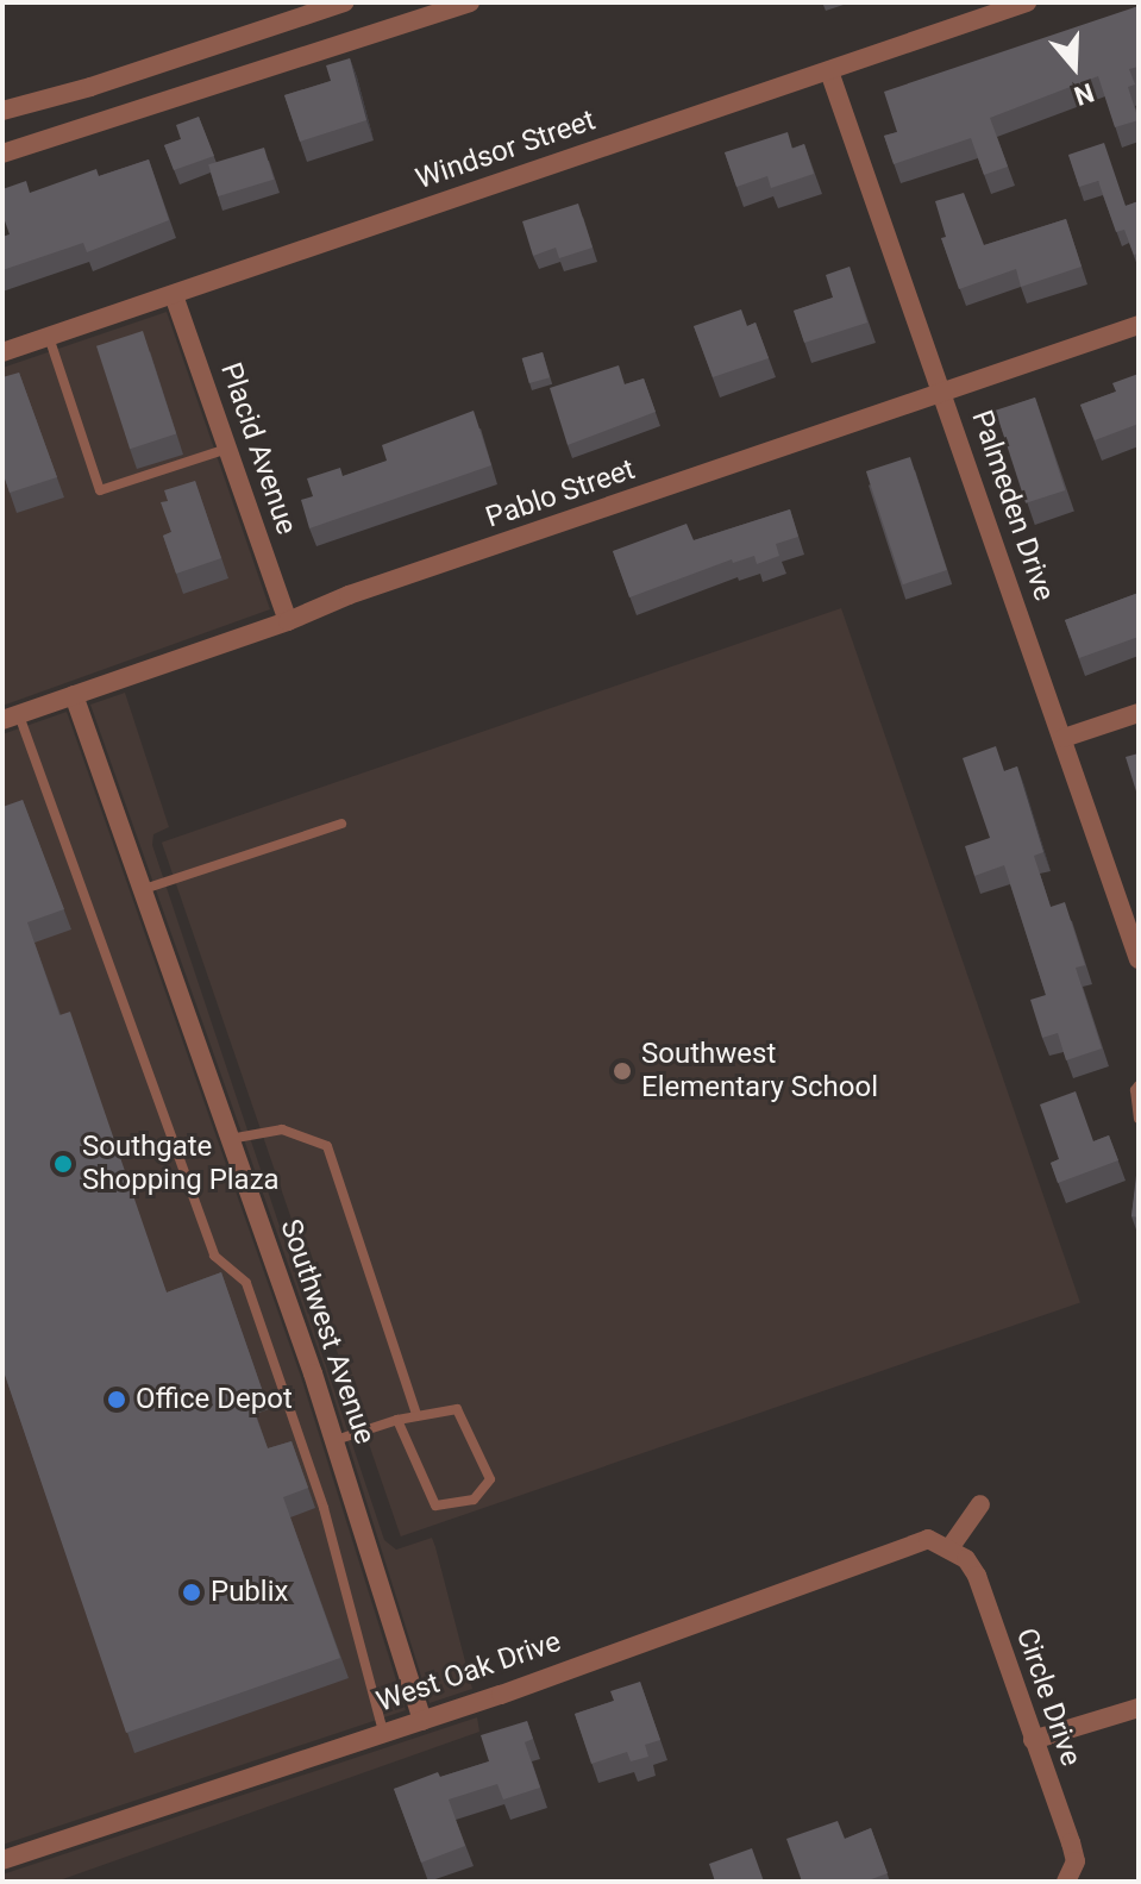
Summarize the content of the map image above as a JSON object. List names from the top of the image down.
{
  "streets": {
    "street": [
      "Windsor Street",
      "Placid Avenue",
      "Pablo Street",
      "Palmeden Drive",
      "Southwest Avenue",
      "West Oak Drive",
      "Circle Drive"
    ]
  },
  "crossings": [
    ["Windsor Street", "Placid Avenue"],
    ["Windsor Street", "Palmeden Drive"],
    ["Placid Avenue", "Pablo Street"],
    ["Pablo Street", "Palmeden Drive"],
    ["Pablo Street", "Southwest Avenue"],
    ["Southwest Avenue", "West Oak Drive"],
    ["West Oak Drive", "Circle Drive"]
  ],
  "places": [
    "Southwest Elementary School",
    "Southgate Shopping Plaza",
    "Office Depot",
    "Publix"
  ],
  "north": "bottom"
}
